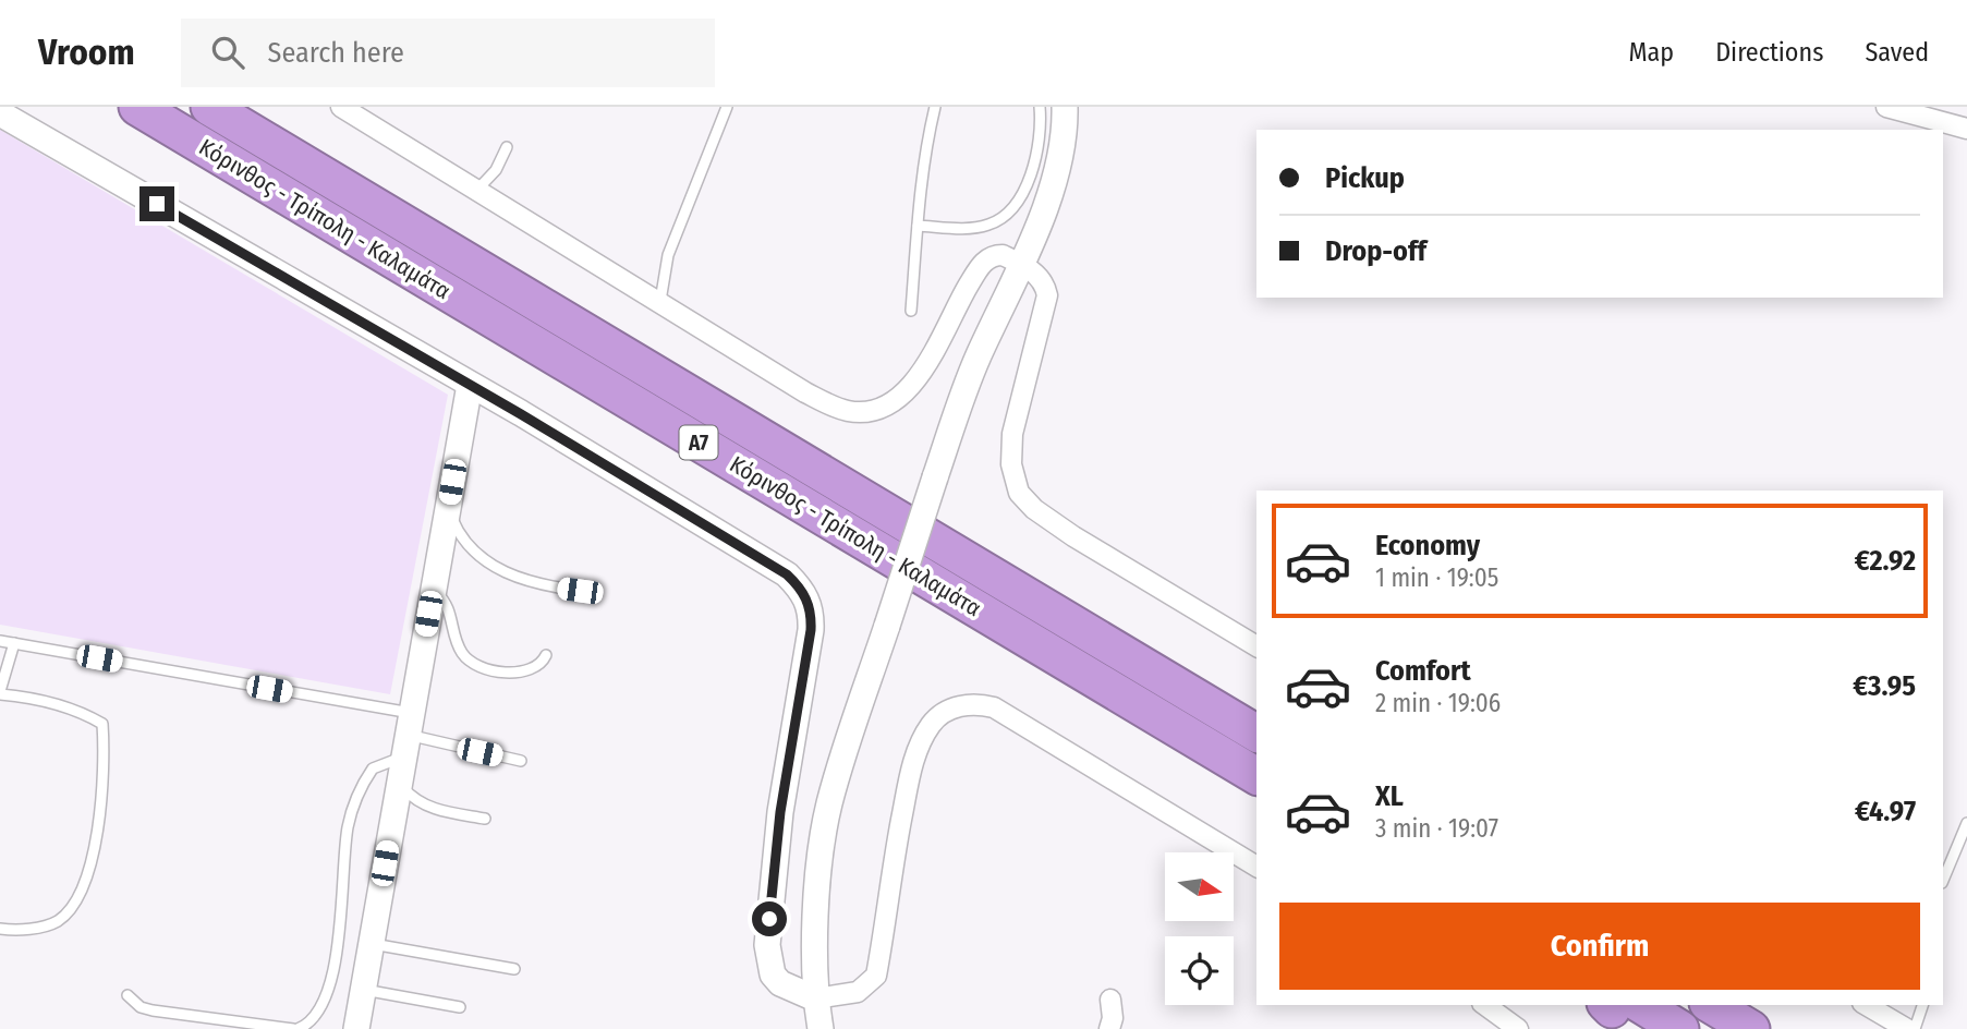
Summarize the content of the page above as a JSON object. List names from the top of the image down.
{
  "streets": {
    "highway": ["Κόρινθος - Τρίπολη - Καλαμάτα", "Α7"]
  },
  "north": "right",
  "page": {
    "header": "Vroom",
    "search": "Search here",
    "nav": ["Map", "Directions", "Saved"],
    "banner": ["Pickup", "Drop-off"],
    "list": [
      {
        "name": "Economy",
        "note": "1 min · 19:05",
        "value": "€2.92"
      },
      {
        "name": "Comfort",
        "note": "2 min · 19:06",
        "value": "€3.95"
      },
      {
        "name": "XL",
        "note": "3 min · 19:07",
        "value": "€4.97"
      }
    ],
    "buttons": "Confirm"
  }
}
